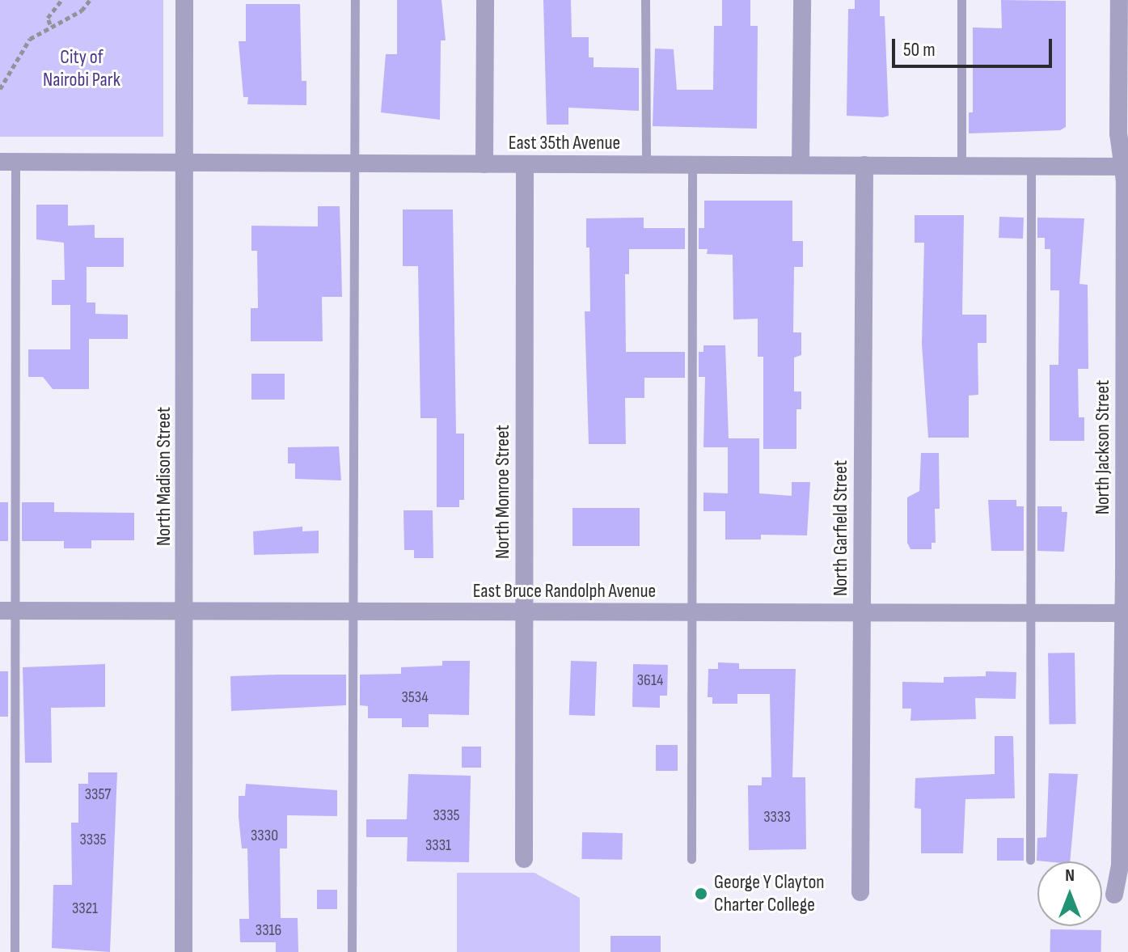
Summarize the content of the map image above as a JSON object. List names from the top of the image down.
{
  "streets": {
    "street": [
      "East 35th Avenue",
      "North Jackson Street",
      "North Madison Street",
      "North Monroe Street",
      "North Garfield Street",
      "East Bruce Randolph Avenue"
    ]
  },
  "crossings": [
    ["East 35th Avenue", "North Jackson Street"],
    ["East 35th Avenue", "North Madison Street"],
    ["East 35th Avenue", "North Monroe Street"],
    ["East 35th Avenue", "North Garfield Street"],
    ["North Jackson Street", "East Bruce Randolph Avenue"],
    ["North Madison Street", "East Bruce Randolph Avenue"],
    ["North Monroe Street", "East Bruce Randolph Avenue"],
    ["North Garfield Street", "East Bruce Randolph Avenue"]
  ],
  "parks": ["City of Nairobi Park"],
  "places": ["George Y Clayton Charter College"],
  "house_numbers": [
    "3614",
    "3534",
    "3357",
    "3335",
    "3333",
    "3330",
    "3335",
    "3331",
    "3321",
    "3316"
  ],
  "scale_bar": "50 m",
  "north": "top"
}
